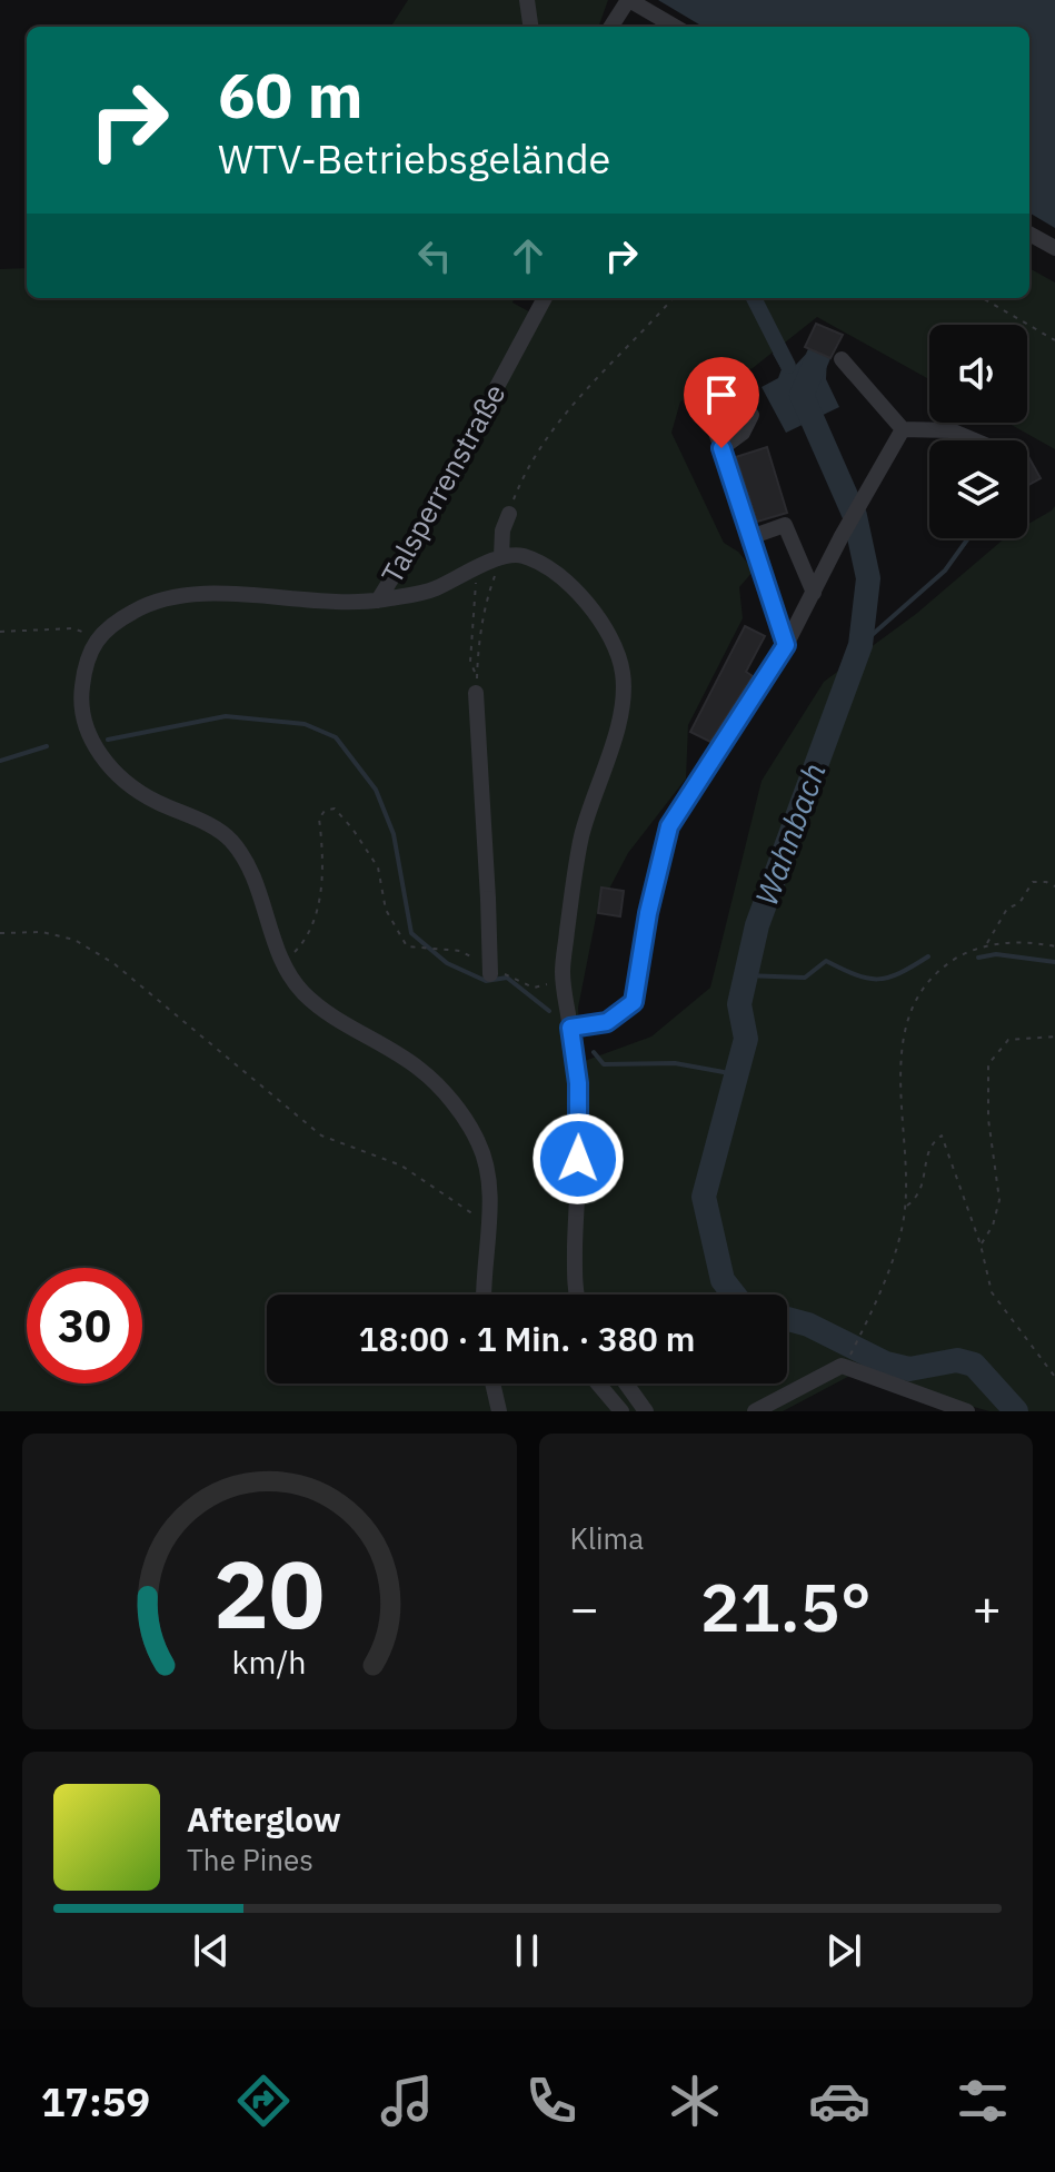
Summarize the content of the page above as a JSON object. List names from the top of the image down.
{
  "streets": {
    "street": ["Talsperrenstraße"]
  },
  "water": ["Wahnbach"],
  "page": {
    "turn": ["60 m", "WTV-Betriebsgelände"],
    "limit": "30",
    "trip": "18:00 · 1 Min. · 380 m",
    "tile": "Klima",
    "heat": ["−", "21.5°", "+"],
    "song": ["Afterglow", "The Pines"],
    "tabs": "17:59",
    "gauge": ["20", "km/h"]
  }
}
